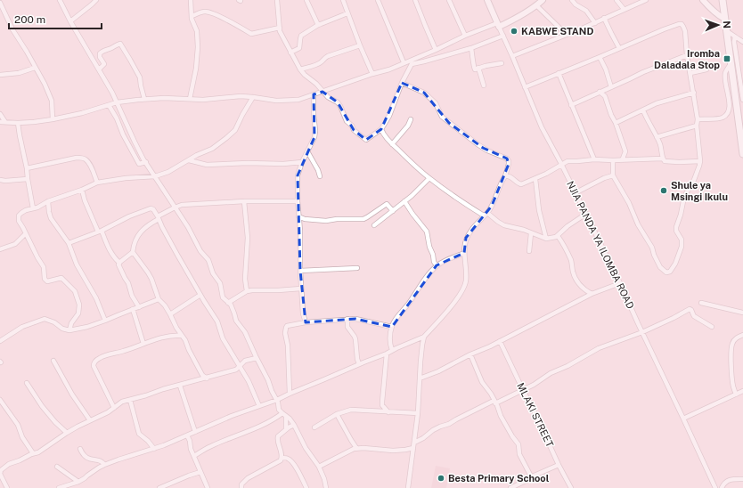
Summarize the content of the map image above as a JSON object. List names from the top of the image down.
{
  "streets": {
    "main road": ["NJIA PANDA YA ILOMBA ROAD"],
    "street": ["MLAKI STREET"]
  },
  "places": {
    "other": ["KABWE STAND", "Shule ya Msingi Ikulu", "Besta Primary School"],
    "transit": ["Iromba Daladala Stop"]
  },
  "scale_bar": "200 m",
  "north": "right"
}
